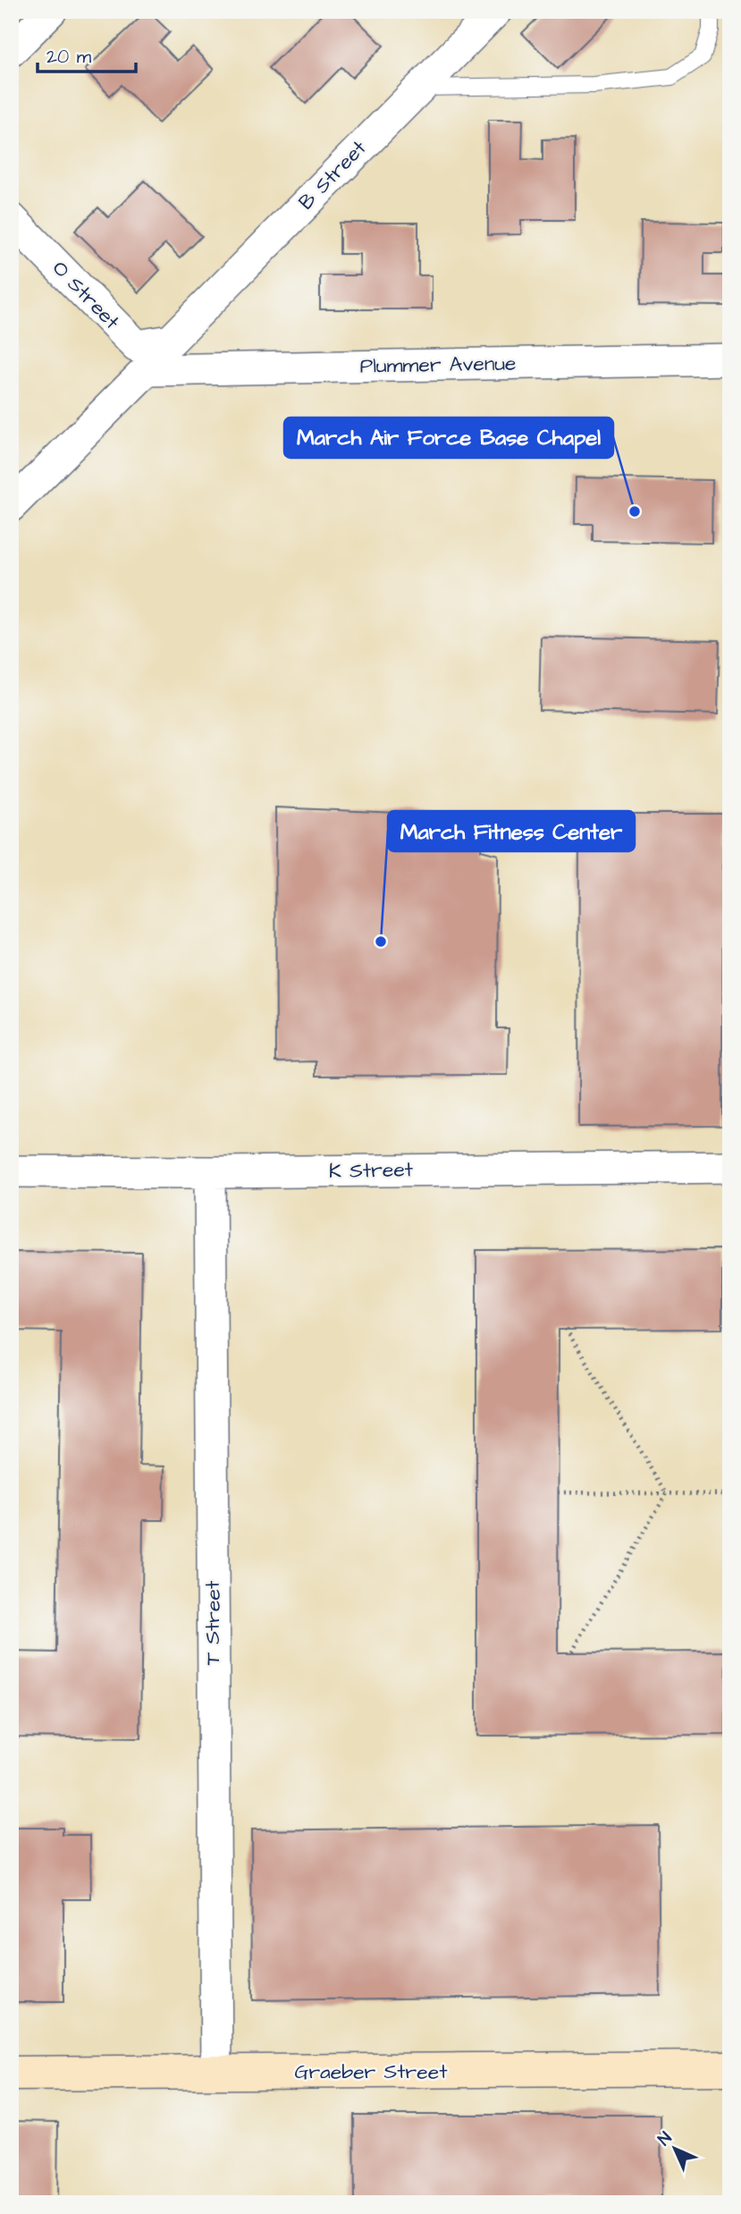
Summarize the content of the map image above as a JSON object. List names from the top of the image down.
{
  "streets": {
    "street": [
      "B Street",
      "O Street",
      "Plummer Avenue",
      "K Street",
      "T Street",
      "Graeber Street"
    ]
  },
  "crossings": [
    ["B Street", "O Street"],
    ["K Street", "T Street"],
    ["T Street", "Graeber Street"]
  ],
  "places": ["March Air Force Base Chapel", "March Fitness Center"],
  "scale_bar": "20 m",
  "north": "top left"
}
